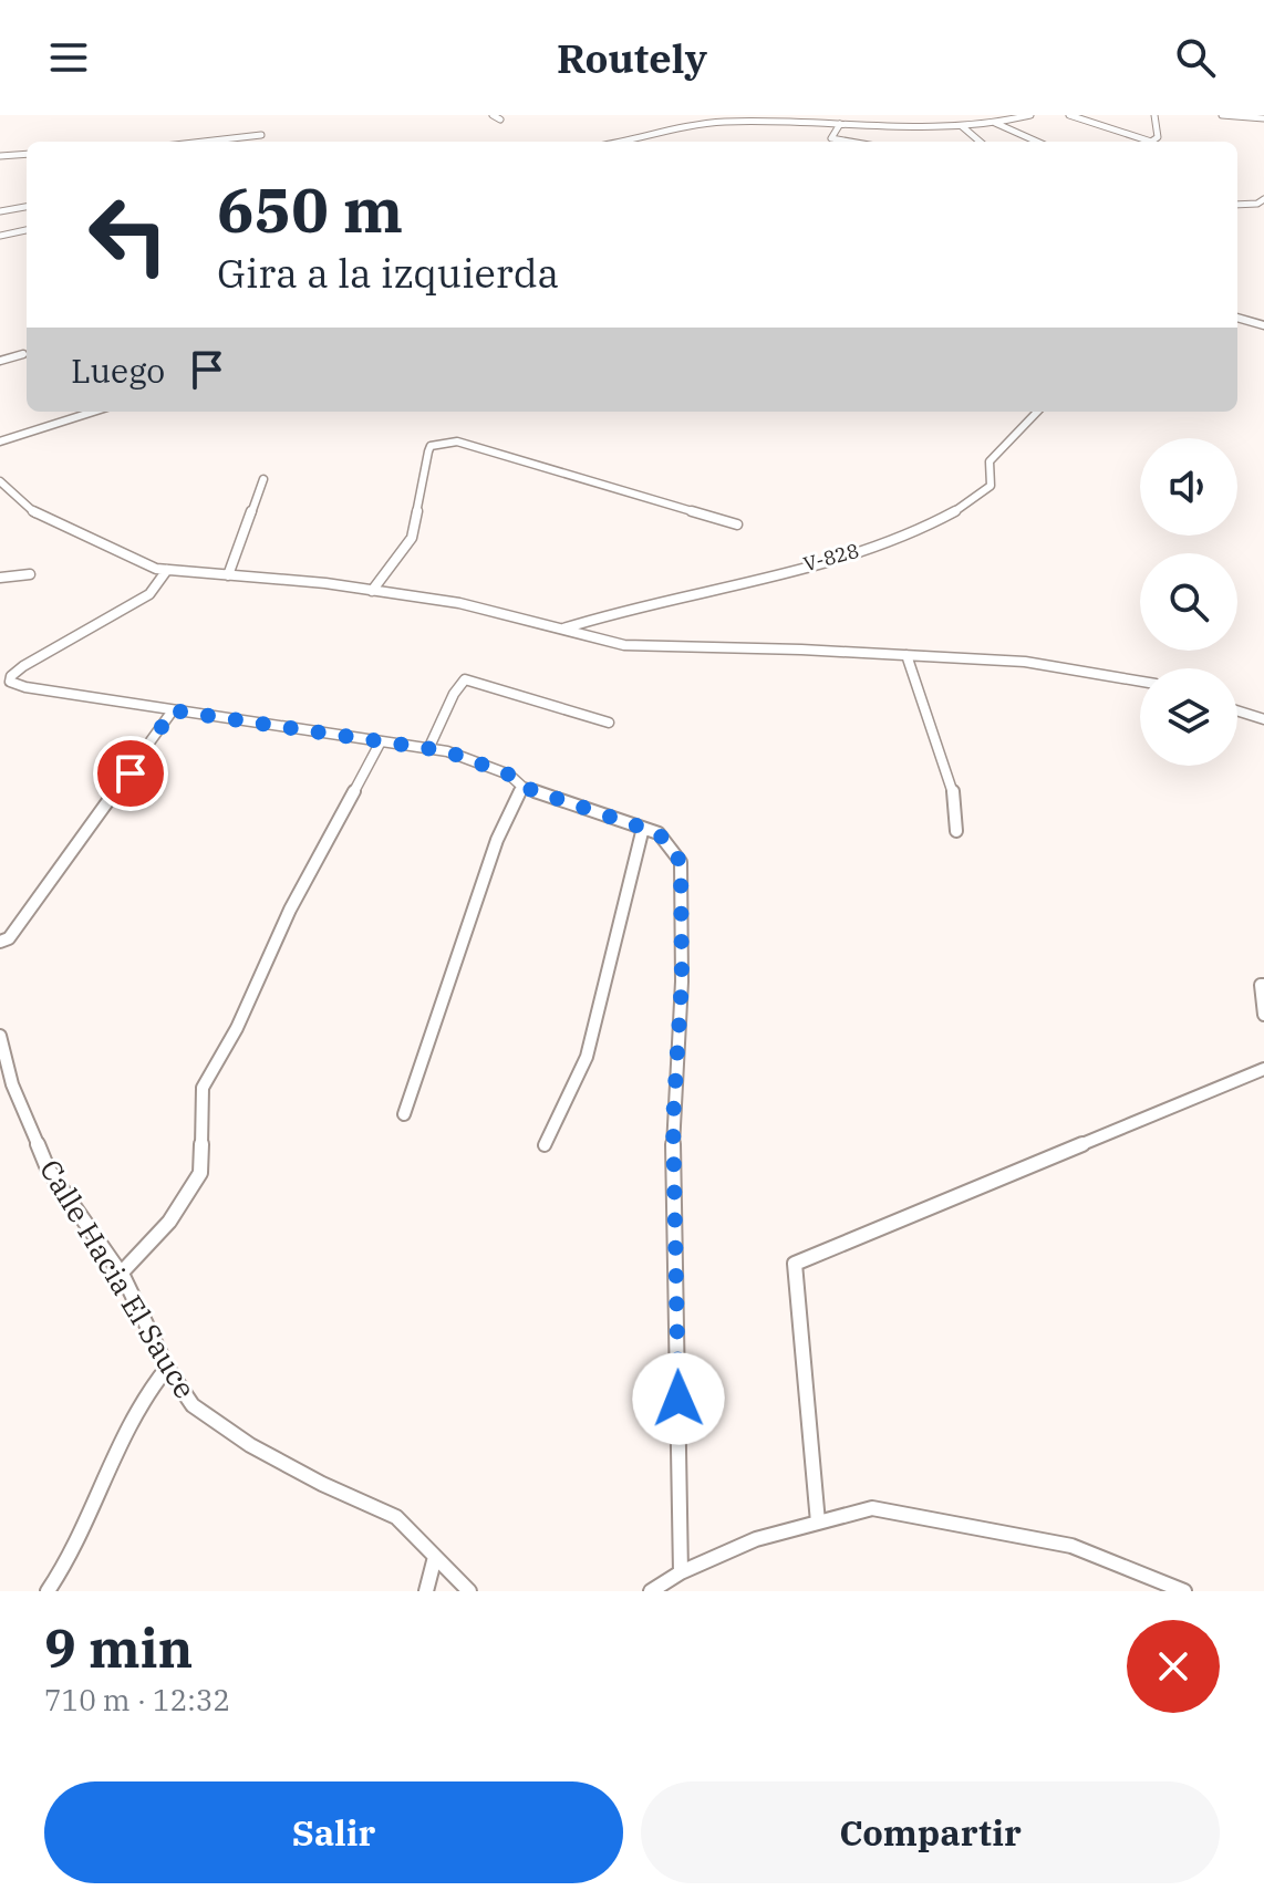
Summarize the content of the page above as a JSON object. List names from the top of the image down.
{
  "streets": {
    "street": ["V-828", "Calle Hacia El Sauce"]
  },
  "page": {
    "header": "Routely",
    "turn": ["650 m", "Gira a la izquierda"],
    "then": "Luego",
    "heading": ["9 min", "710 m · 12:32"],
    "buttons": ["Salir", "Compartir"]
  }
}
